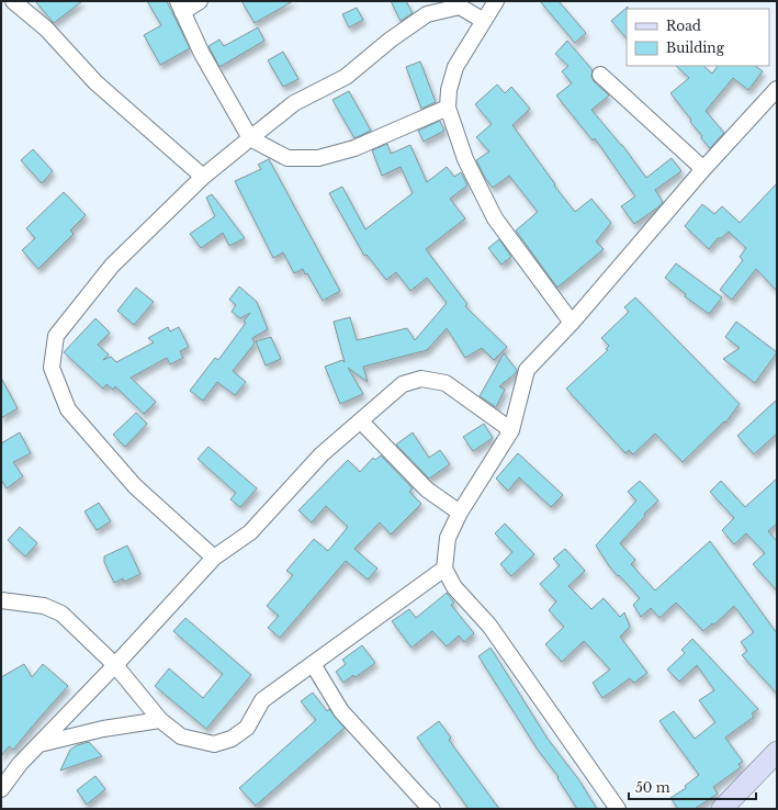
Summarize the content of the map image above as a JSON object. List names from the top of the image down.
{
  "legend": ["Road", "Building"],
  "scale_bar": "50 m"
}
